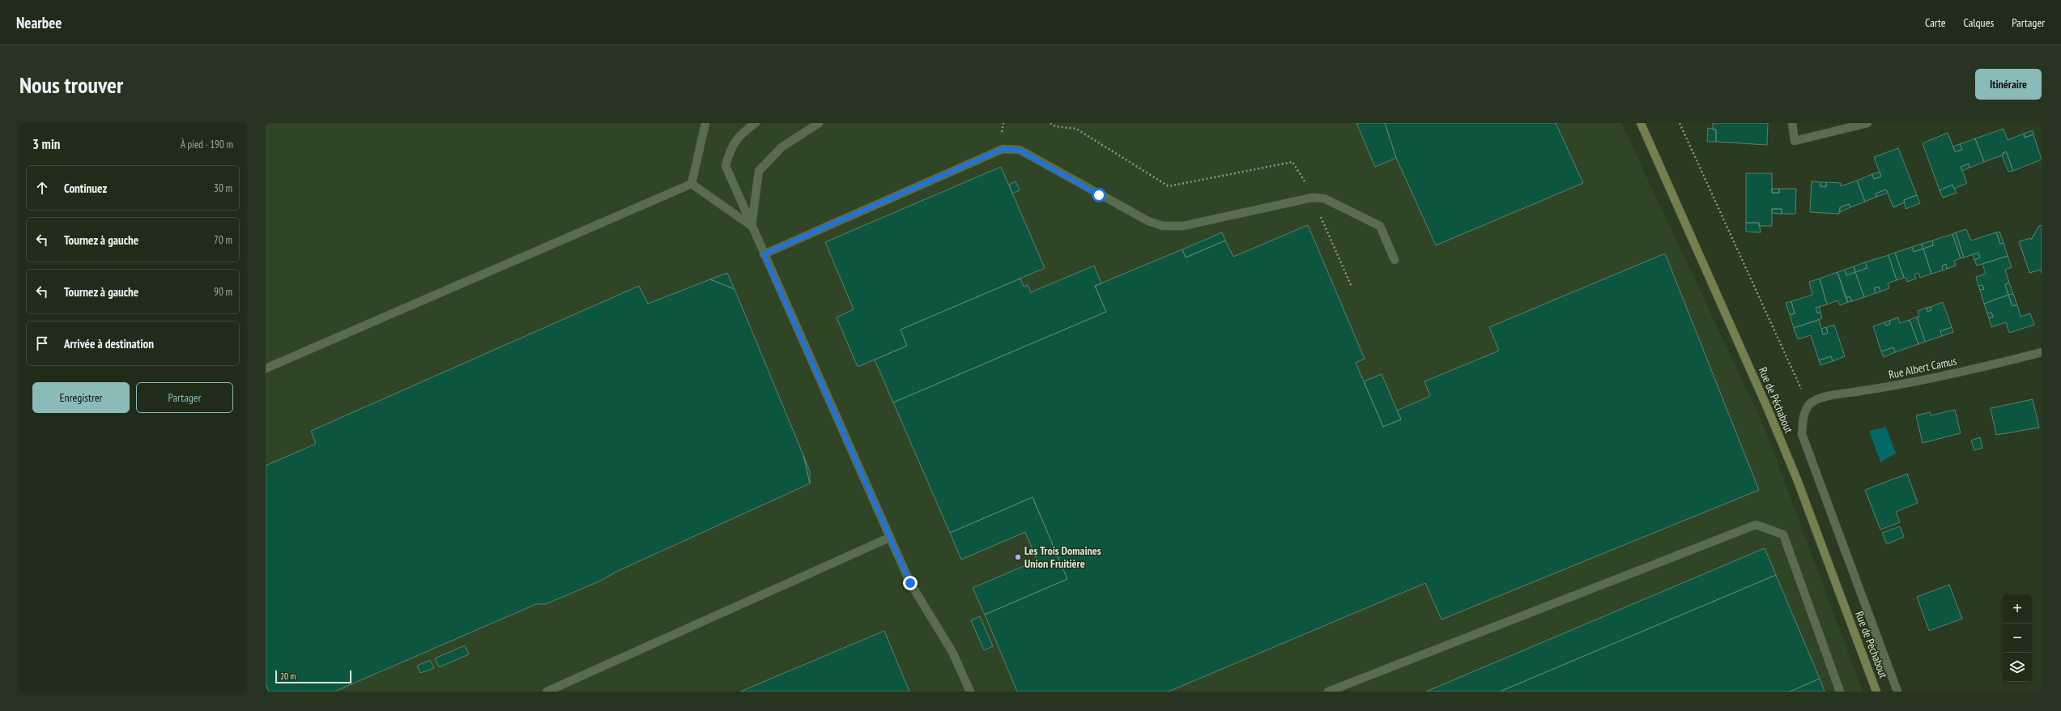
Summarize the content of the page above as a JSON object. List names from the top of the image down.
{
  "streets": {
    "street": ["Rue Albert Camus", "Rue de Péchabout"]
  },
  "places": ["Les Trois Domaines Union Fruitière"],
  "scale_bar": "20 m",
  "page": {
    "header": "Nearbee",
    "nav": ["Carte", "Calques", "Partager"],
    "buttons": [
      "Itinéraire",
      ["Enregistrer", "Partager"]
    ],
    "title": "Nous trouver",
    "heading": ["3 min", "À pied · 190 m"],
    "list": [
      ["Continuez", "30 m"],
      ["Tournez à gauche", "70 m"],
      ["Tournez à gauche", "90 m"],
      "Arrivée à destination"
    ],
    "map_buttons": ["+", "−"],
    "scale": "20 m"
  }
}
